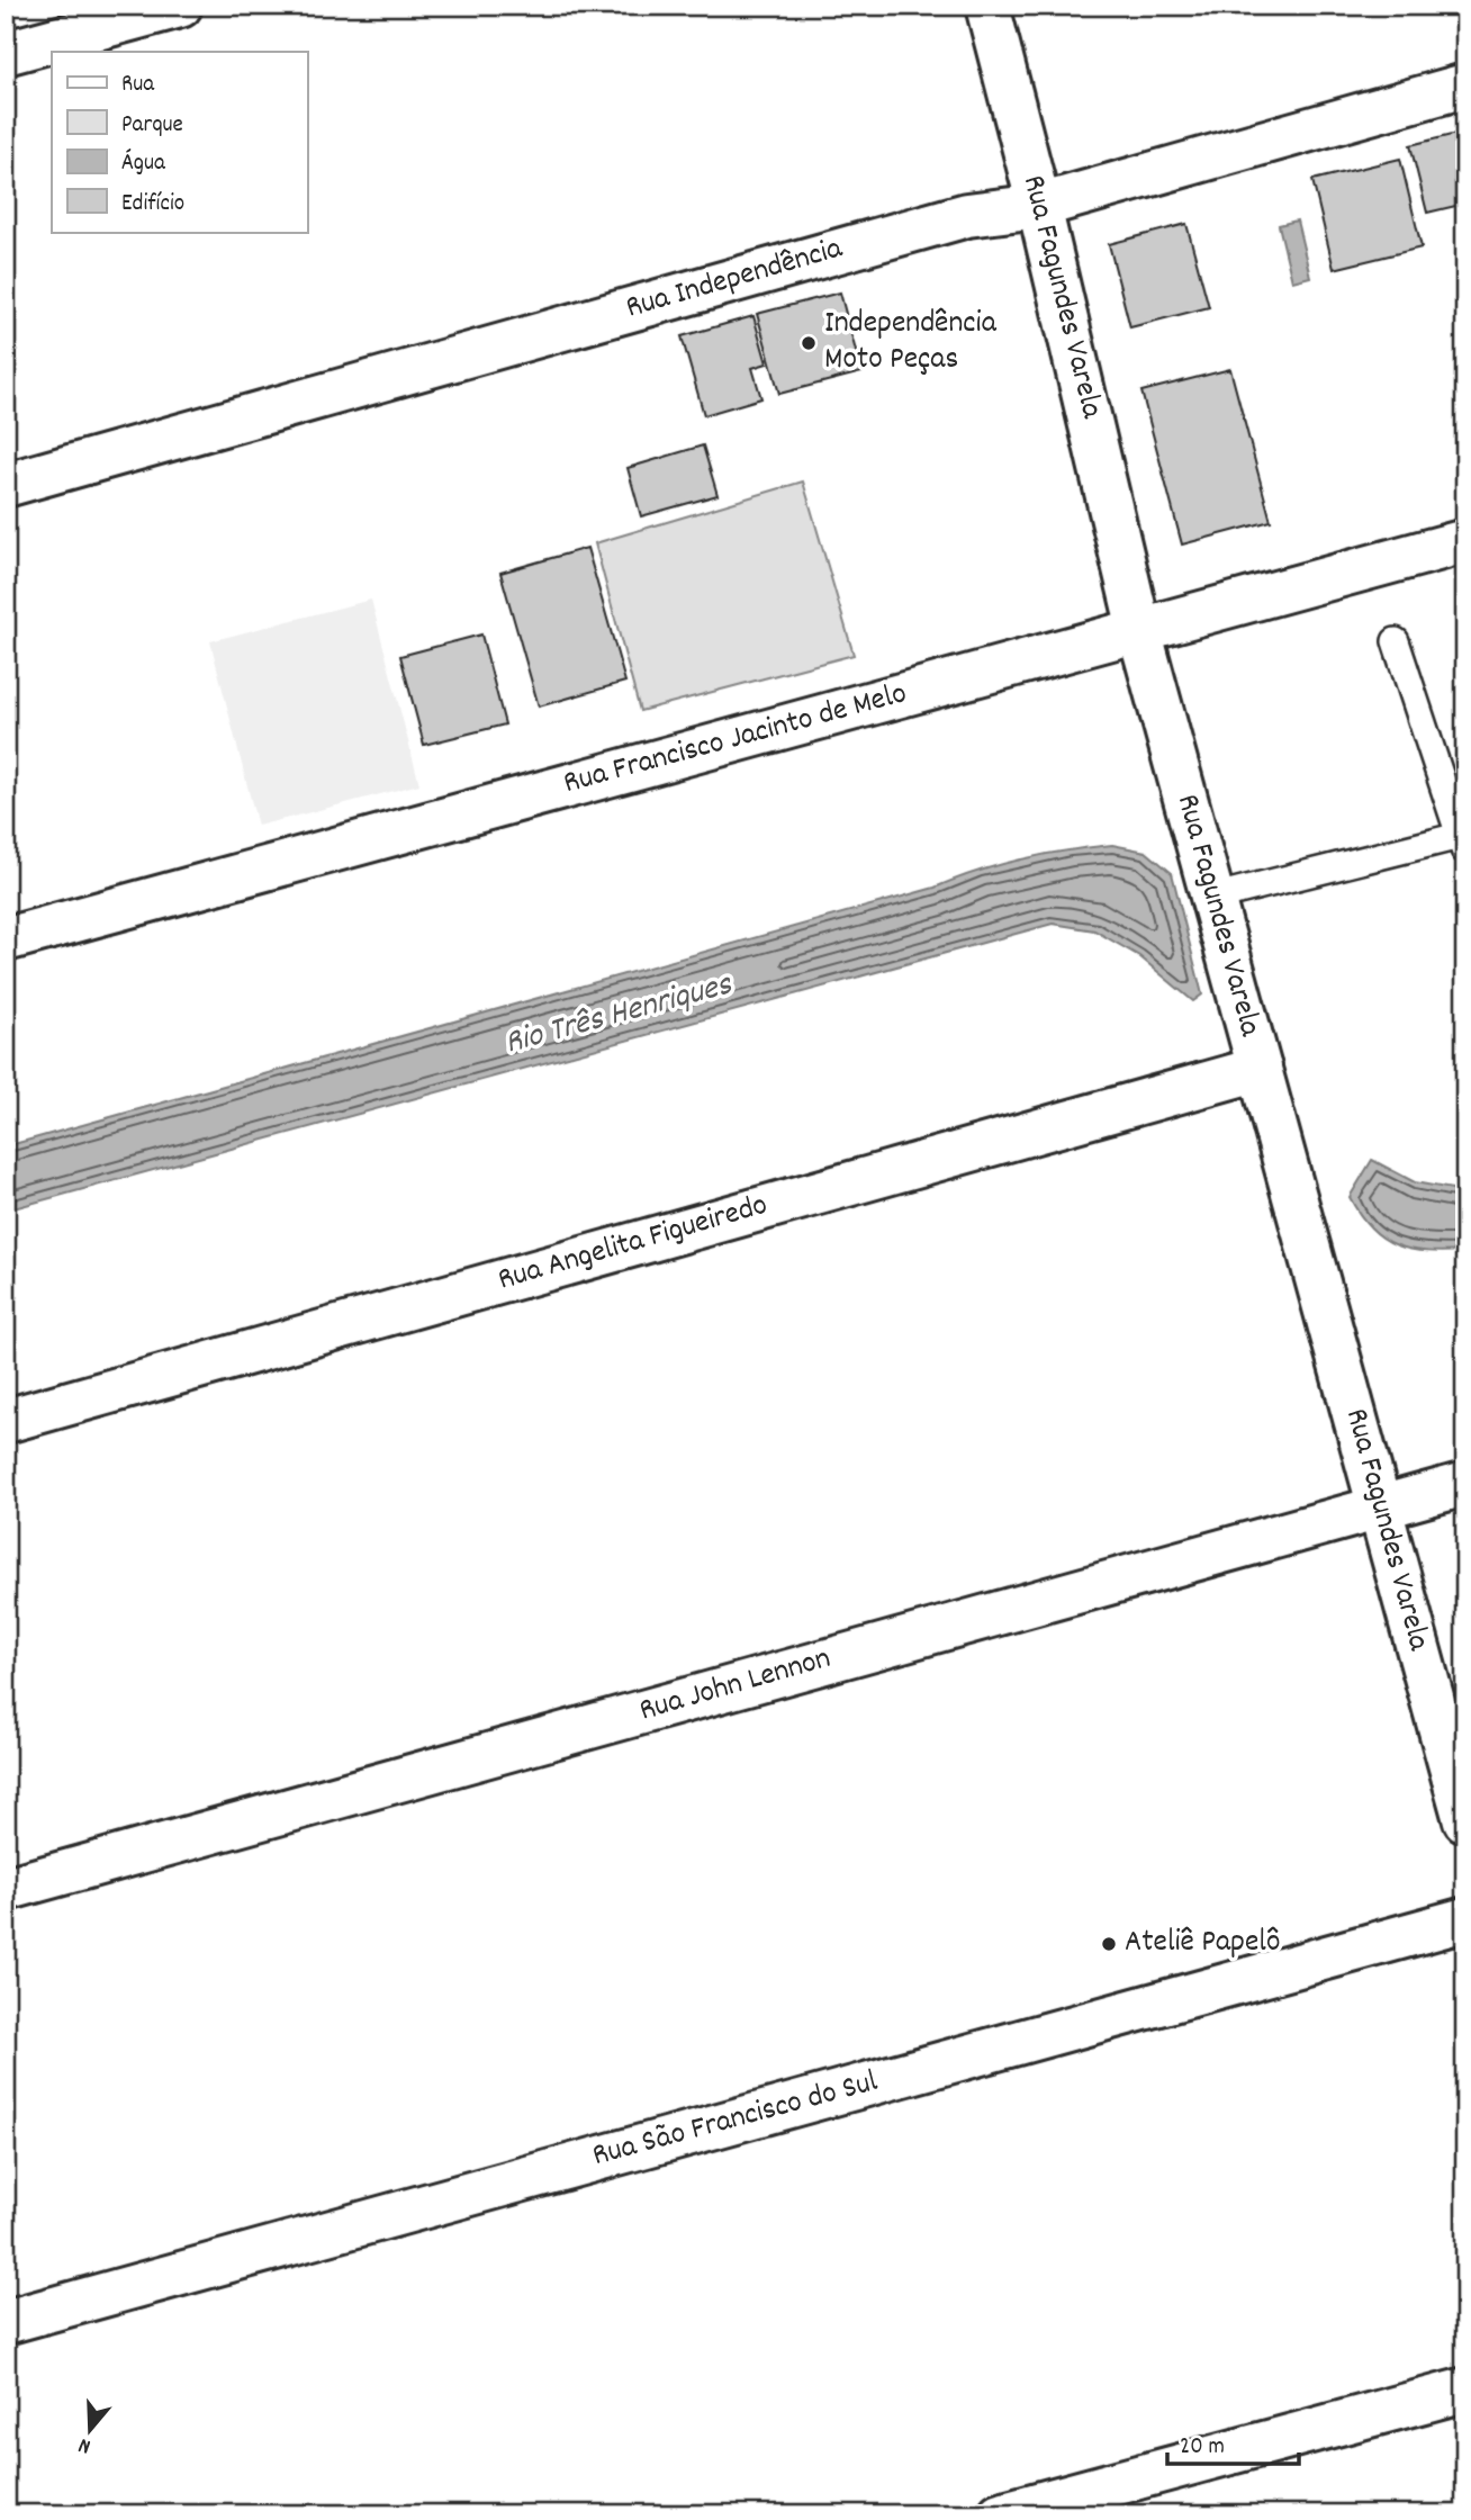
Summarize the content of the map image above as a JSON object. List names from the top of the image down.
{
  "streets": {
    "street": [
      "Rua Independência",
      "Rua Fagundes Varela",
      "Rua Francisco Jacinto de Melo",
      "Rua Angelita Figueiredo",
      "Rua John Lennon",
      "Rua São Francisco do Sul"
    ]
  },
  "crossings": [
    ["Rua Independência", "Rua Fagundes Varela"],
    ["Rua Fagundes Varela", "Rua Francisco Jacinto de Melo"],
    ["Rua Fagundes Varela", "Rua Angelita Figueiredo"],
    ["Rua Fagundes Varela", "Rua John Lennon"]
  ],
  "water": ["Rio Três Henriques"],
  "places": ["Independência Moto Peças", "Ateliê Papelô"],
  "legend": [
    "Rua",
    "Parque",
    "Água",
    "Edifício"
  ],
  "scale_bar": "20 m",
  "north": "bottom"
}
